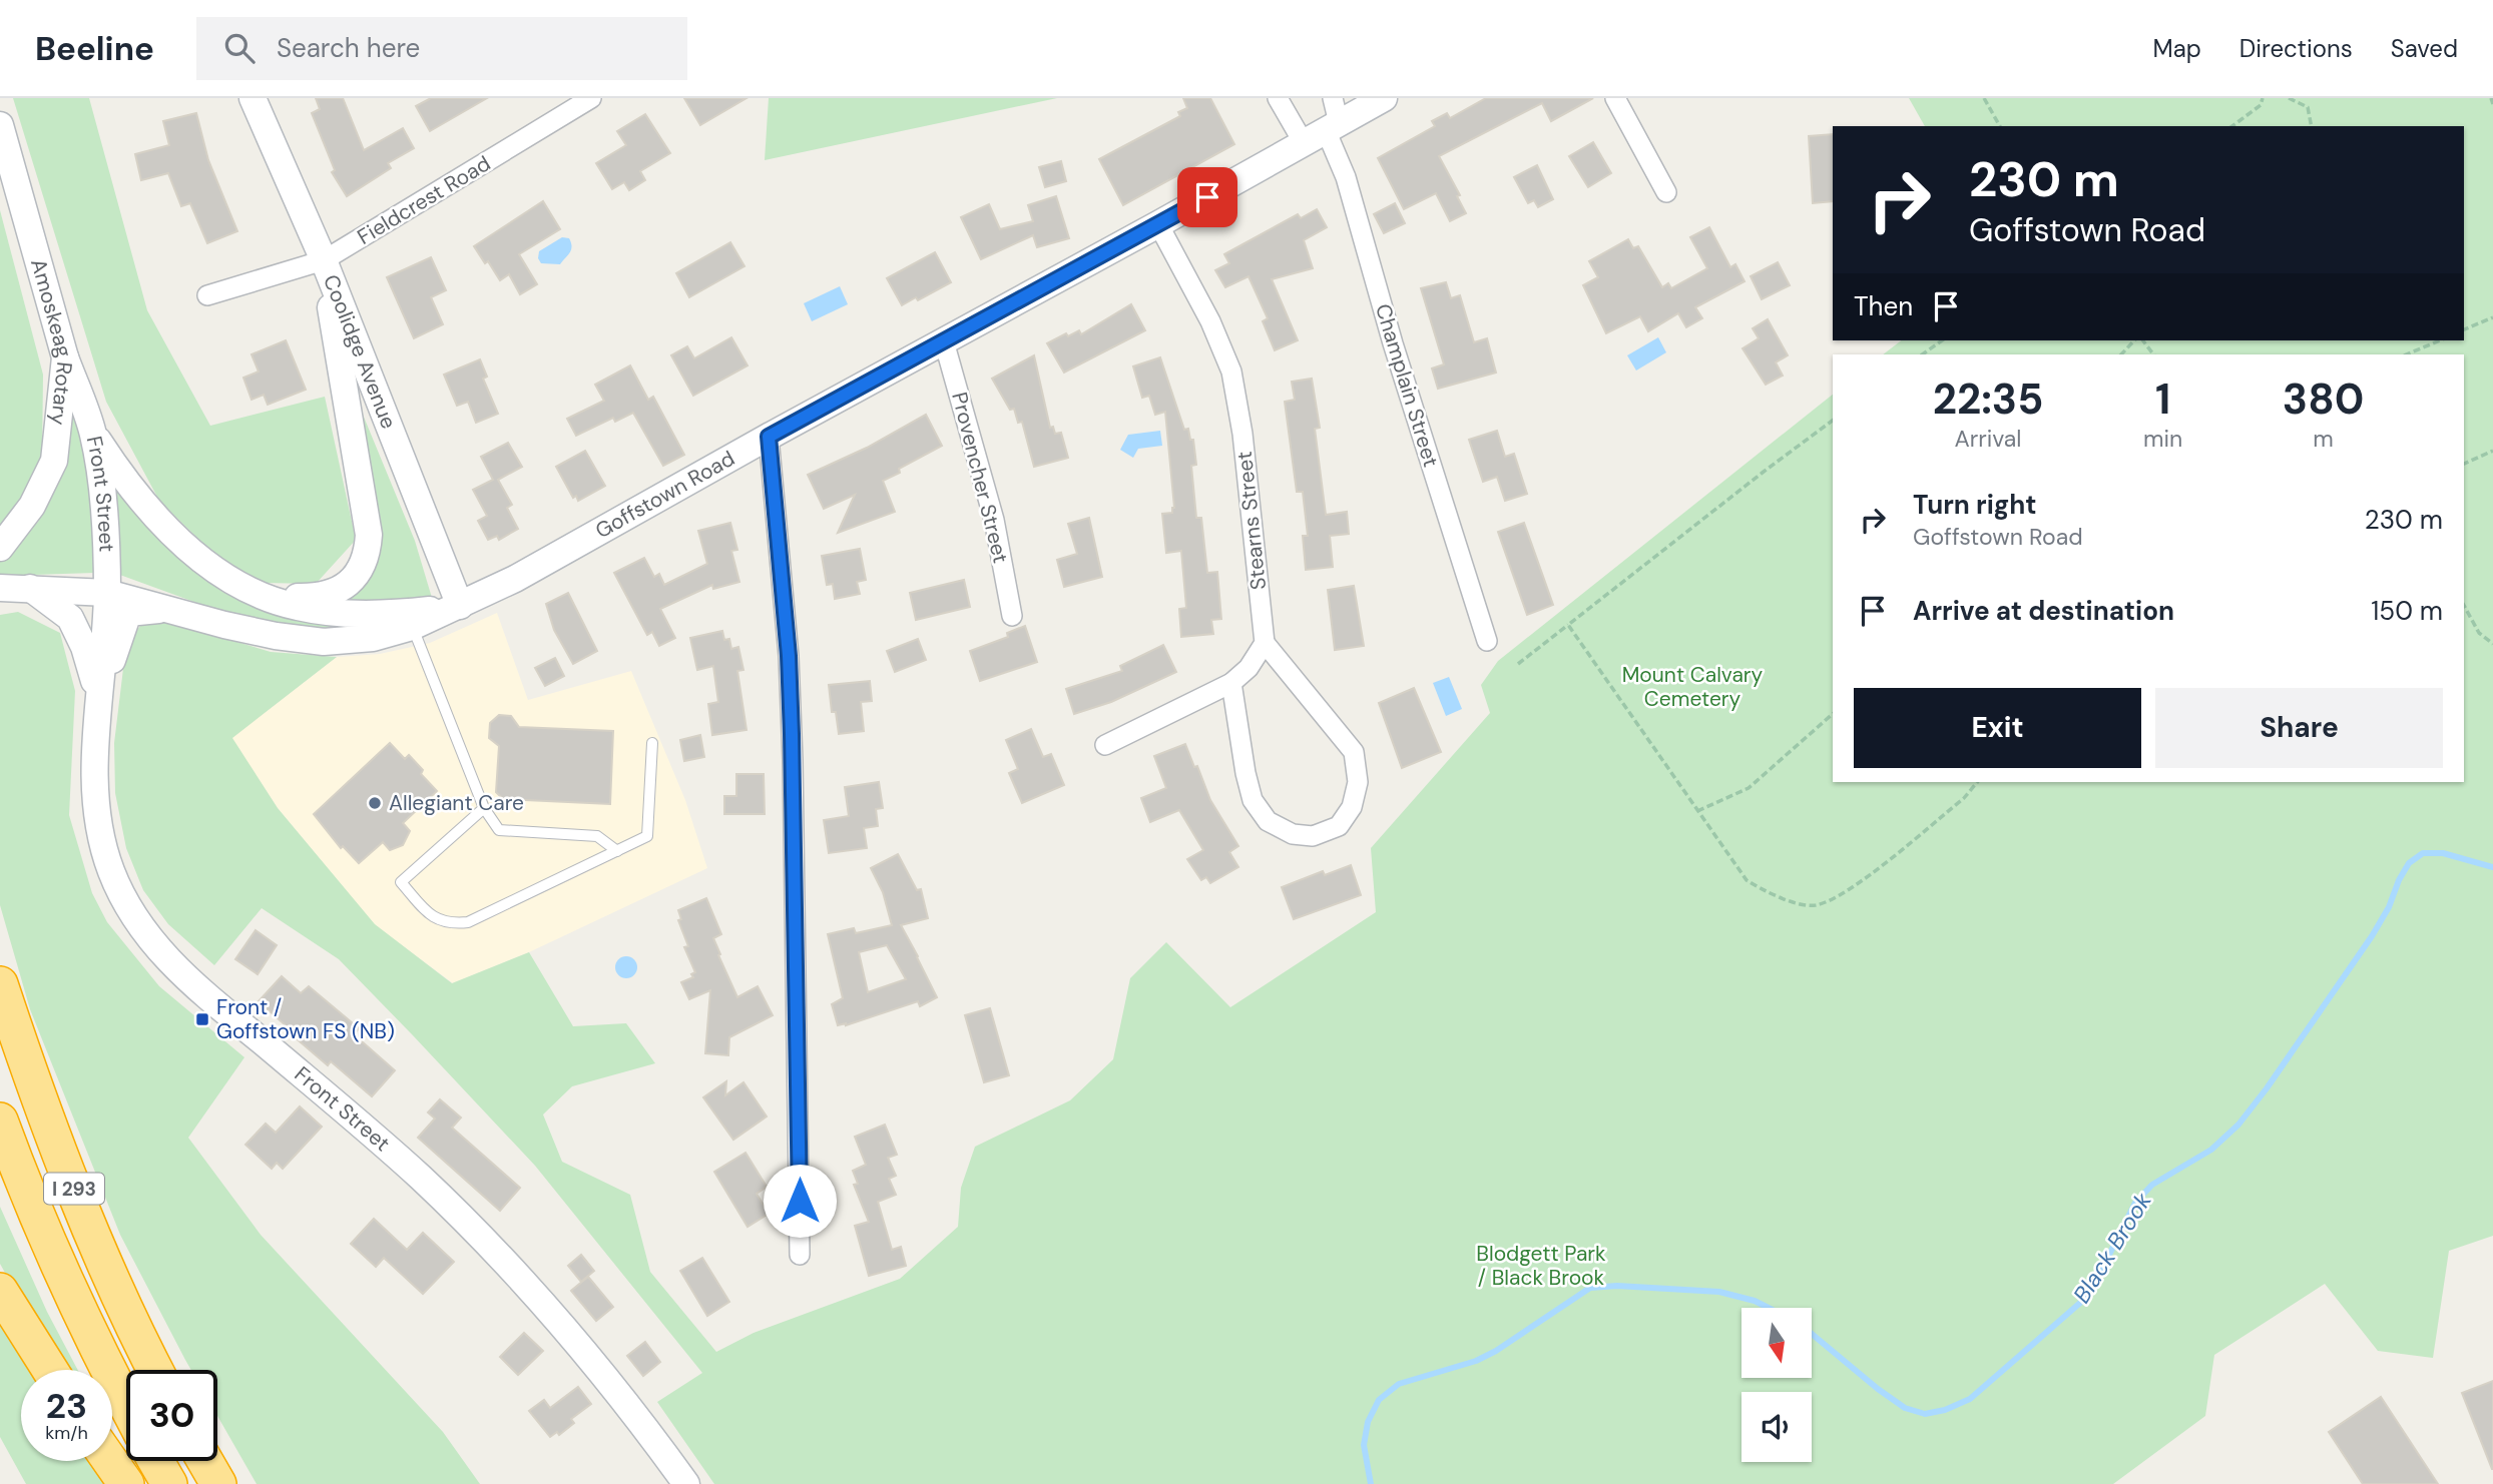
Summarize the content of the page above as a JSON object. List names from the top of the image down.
{
  "streets": {
    "highway": ["I 293"],
    "main road": [
      "Amoskeag Rotary",
      "Coolidge Avenue",
      "Front Street",
      "Goffstown Road"
    ],
    "street": [
      "Fieldcrest Road",
      "Champlain Street",
      "Provencher Street",
      "Stearns Street"
    ]
  },
  "crossings": [
    ["Fieldcrest Road", "Coolidge Avenue"],
    ["Amoskeag Rotary", "Front Street"],
    ["Coolidge Avenue", "Goffstown Road"],
    ["Champlain Street", "Goffstown Road"],
    ["Provencher Street", "Goffstown Road"],
    ["Front Street", "Goffstown Road"],
    ["Goffstown Road", "Stearns Street"]
  ],
  "water": ["Black Brook"],
  "parks": ["Mount Calvary Cemetery", "Blodgett Park / Black Brook"],
  "places": {
    "other": ["Allegiant Care"],
    "transit": ["Front / Goffstown FS (NB)"]
  },
  "north": "bottom",
  "page": {
    "header": "Beeline",
    "search": "Search here",
    "nav": ["Map", "Directions", "Saved"],
    "turn": ["230 m", "Goffstown Road"],
    "then": "Then",
    "eta": [
      "22:35",
      "Arrival",
      "1",
      "min",
      "380",
      "m"
    ],
    "list": [
      {
        "name": "Turn right",
        "note": "Goffstown Road",
        "value": "230 m"
      },
      {
        "name": "Arrive at destination",
        "value": "150 m"
      }
    ],
    "buttons": ["Exit", "Share"],
    "speed": "23 km/h",
    "limit": "30"
  }
}
